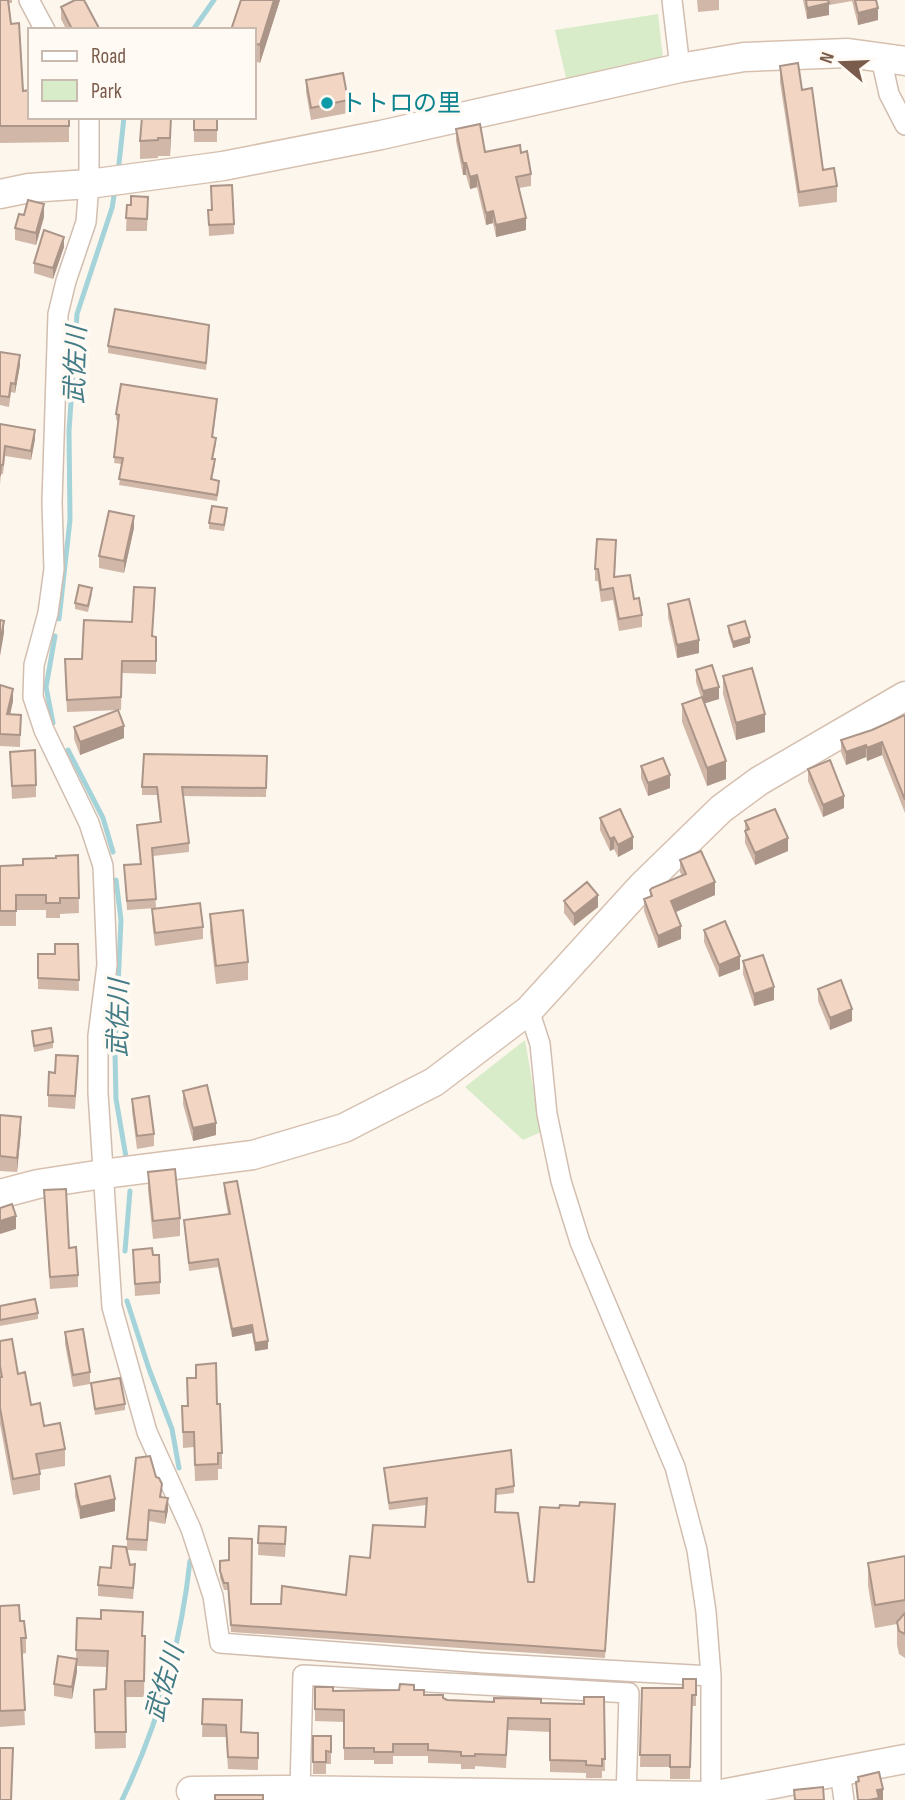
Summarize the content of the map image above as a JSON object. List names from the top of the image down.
{
  "water": ["武佐川"],
  "places": ["トトロの里"],
  "legend": ["Road", "Park"],
  "north": "left"
}
